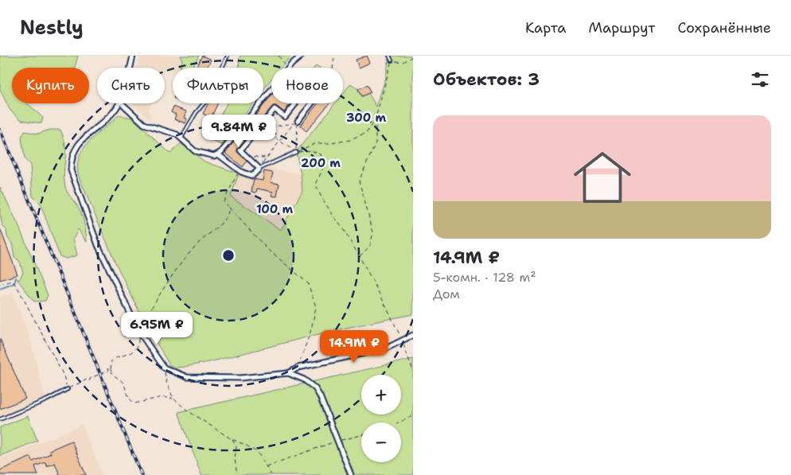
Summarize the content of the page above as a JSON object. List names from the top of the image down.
{
  "page": {
    "header": "Nestly",
    "nav": ["Карта", "Маршрут", "Сохранённые"],
    "heading": "Объектов: 3",
    "chip": [
      "Купить",
      "Снять",
      "Фильтры",
      "Новое"
    ],
    "list": [
      {
        "name": "14.9M ₽",
        "note": "5-комн. · 128 m² · Дом"
      }
    ],
    "price": ["9.84M ₽", "6.95M ₽", "14.9M ₽"],
    "map_buttons": ["+", "−"]
  },
  "rings": ["300 m", "200 m", "100 m"]
}
